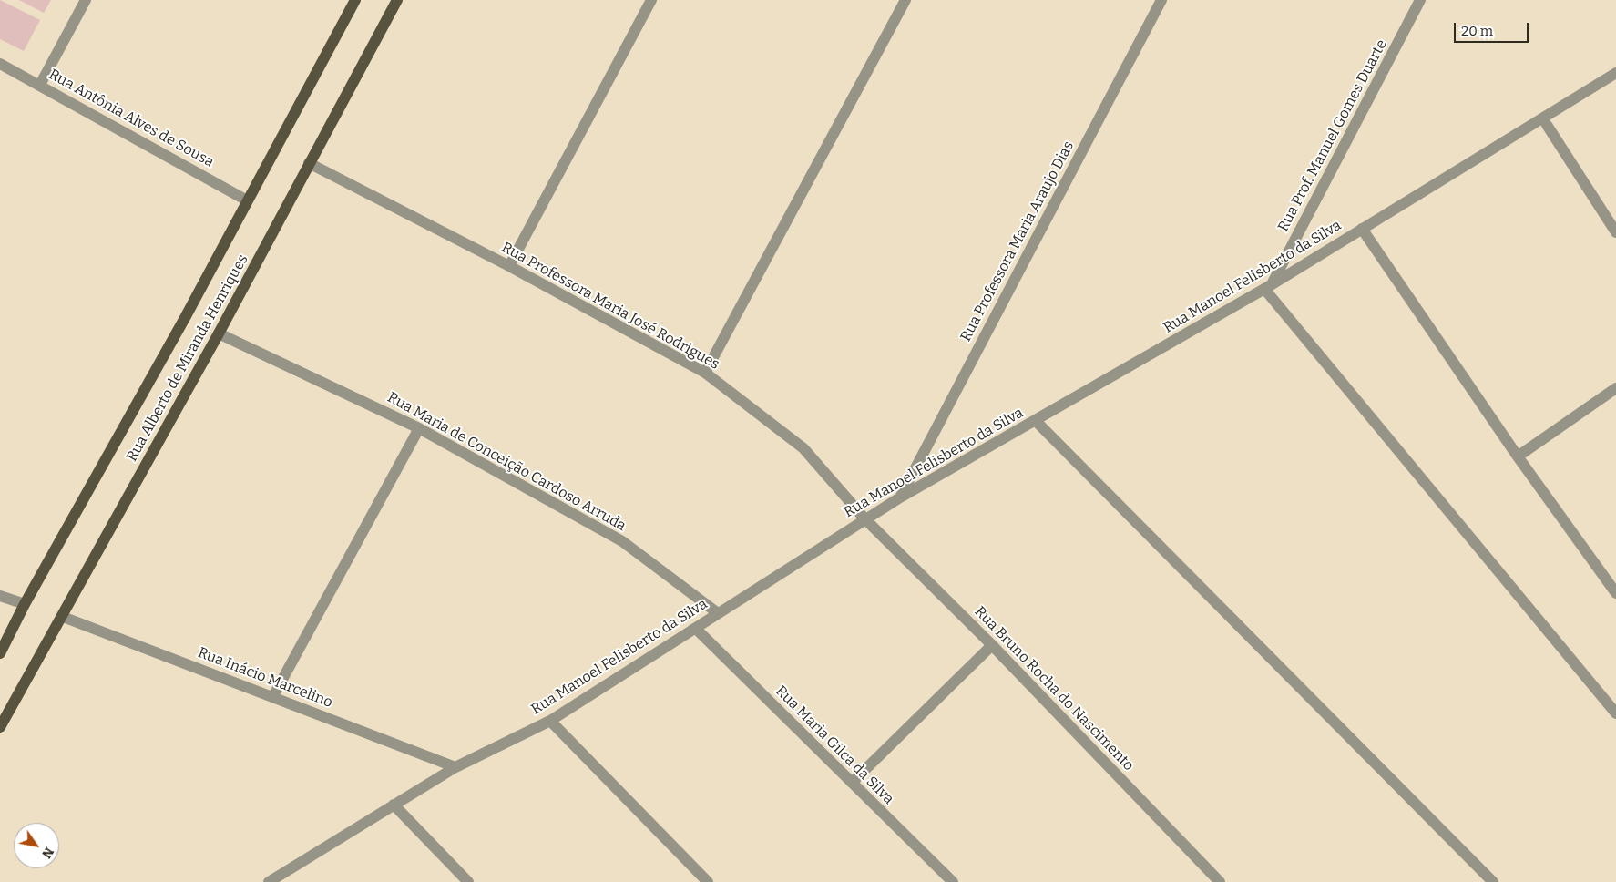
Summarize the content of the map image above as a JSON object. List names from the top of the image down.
{
  "streets": {
    "main road": ["Rua Alberto de Miranda Henriques"],
    "street": [
      "Rua Antônia Alves de Sousa",
      "Rua Prof. Manuel Gomes Duarte",
      "Rua Professora Maria Araujo Dias",
      "Rua Manoel Felisberto da Silva",
      "Rua Professora Maria José Rodrigues",
      "Rua Maria de Conceição Cardoso Arruda",
      "Rua Inácio Marcelino",
      "Rua Bruno Rocha do Nascimento",
      "Rua Maria Gilca da Silva"
    ]
  },
  "crossings": [
    ["Rua Antônia Alves de Sousa", "Rua Alberto de Miranda Henriques"],
    ["Rua Prof. Manuel Gomes Duarte", "Rua Manoel Felisberto da Silva"],
    ["Rua Professora Maria Araujo Dias", "Rua Manoel Felisberto da Silva"],
    ["Rua Manoel Felisberto da Silva", "Rua Professora Maria José Rodrigues"],
    ["Rua Manoel Felisberto da Silva", "Rua Maria de Conceição Cardoso Arruda"],
    ["Rua Manoel Felisberto da Silva", "Rua Inácio Marcelino"],
    ["Rua Manoel Felisberto da Silva", "Rua Bruno Rocha do Nascimento"],
    ["Rua Manoel Felisberto da Silva", "Rua Maria Gilca da Silva"],
    ["Rua Professora Maria José Rodrigues", "Rua Alberto de Miranda Henriques"],
    ["Rua Professora Maria José Rodrigues", "Rua Bruno Rocha do Nascimento"],
    ["Rua Alberto de Miranda Henriques", "Rua Maria de Conceição Cardoso Arruda"],
    ["Rua Alberto de Miranda Henriques", "Rua Inácio Marcelino"]
  ],
  "scale_bar": "20 m",
  "north": "bottom right"
}
